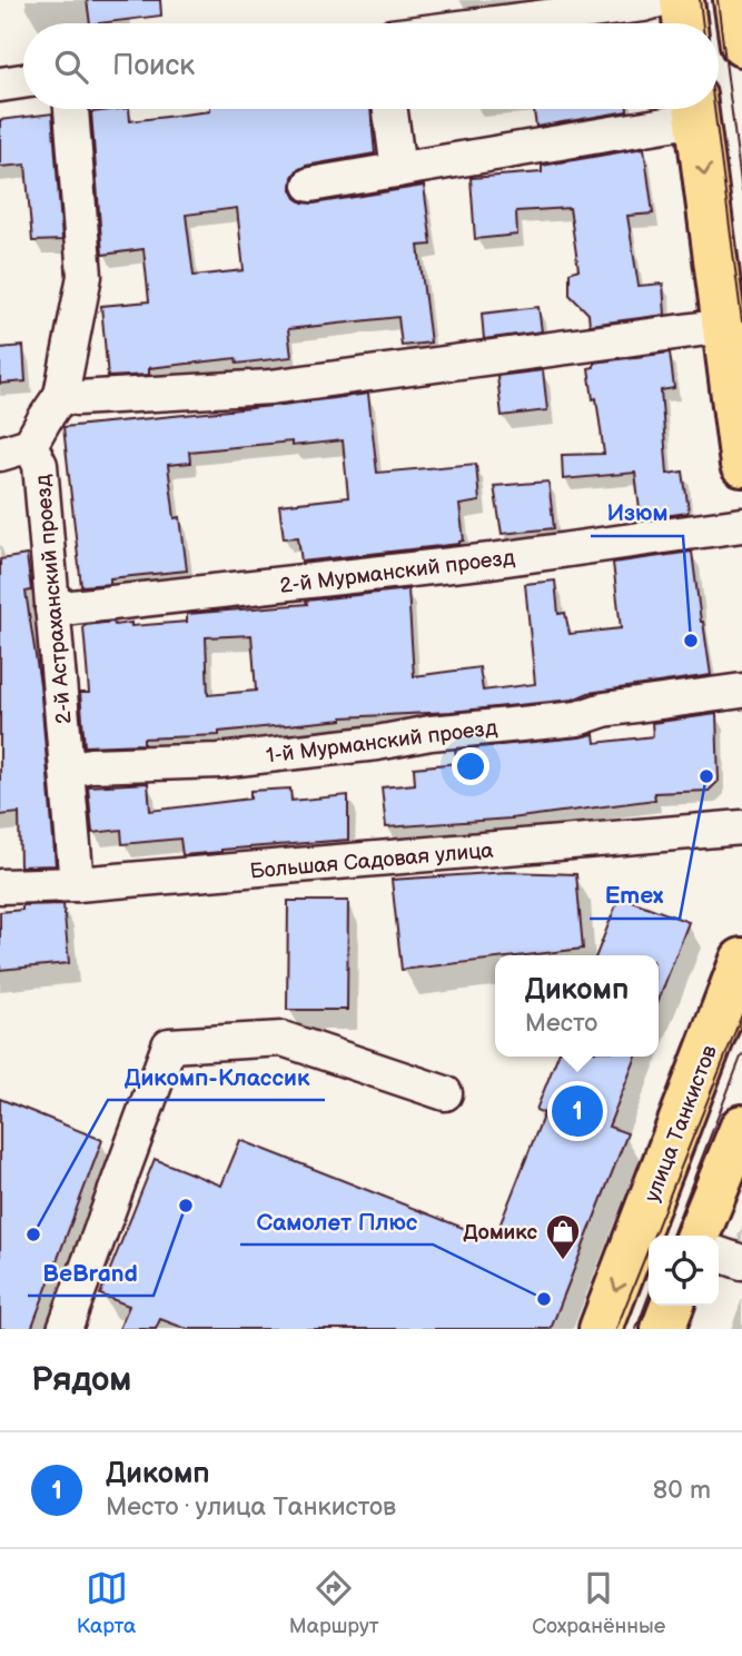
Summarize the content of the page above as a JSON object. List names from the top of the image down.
{
  "streets": {
    "main road": ["улица Танкистов"],
    "street": [
      "2-й Мурманский проезд",
      "2-й Астраханский проезд",
      "1-й Мурманский проезд",
      "Большая Садовая улица"
    ]
  },
  "crossings": [
    ["2-й Мурманский проезд", "2-й Астраханский проезд"],
    ["2-й Астраханский проезд", "1-й Мурманский проезд"],
    ["2-й Астраханский проезд", "Большая Садовая улица"]
  ],
  "places": {
    "other": [
      "Изюм",
      "Emex",
      "BeBrand",
      "Дикомп-Классик",
      "Самолет Плюс"
    ],
    "shop": ["Домикс"]
  },
  "page": {
    "search": "Поиск",
    "popup": ["Дикомп", "Место"],
    "pins": "1",
    "heading": "Рядом",
    "list": [
      {
        "mark": "1",
        "name": "Дикомп",
        "note": "Место · улица Танкистов",
        "value": "80 m"
      }
    ],
    "nav": ["Карта", "Маршрут", "Сохранённые"]
  }
}
